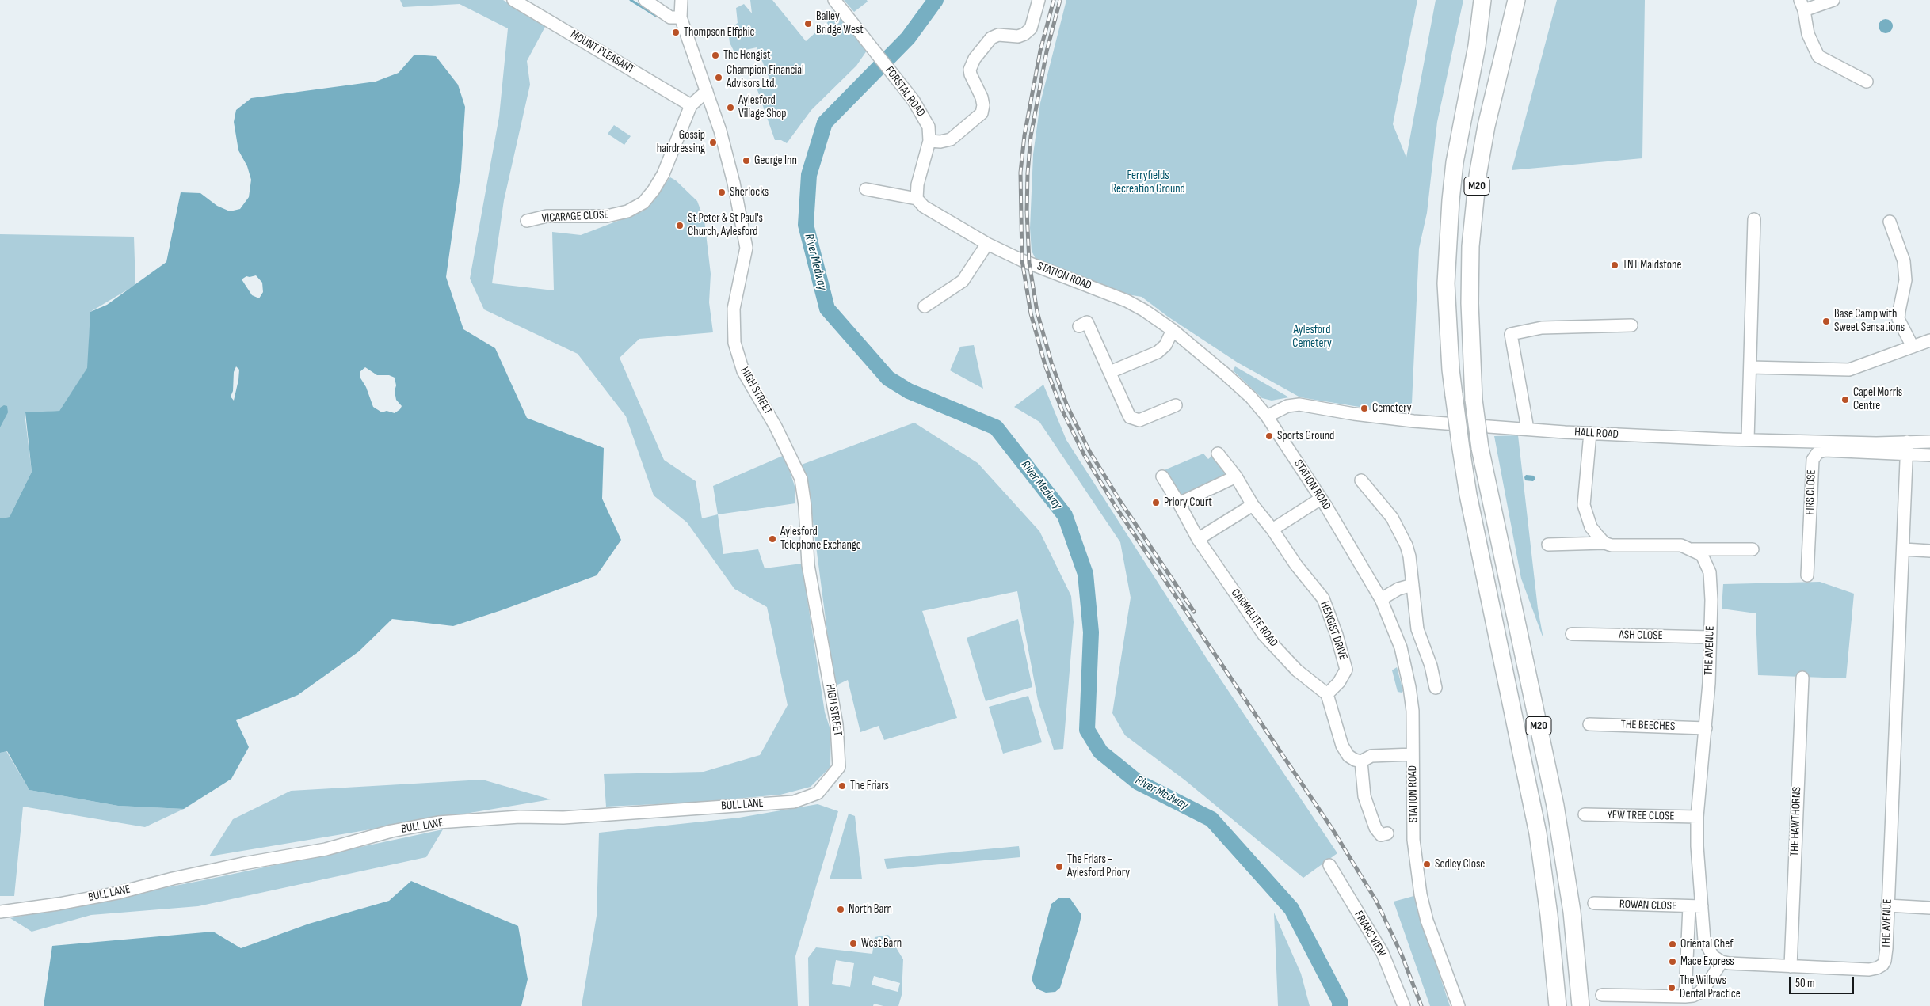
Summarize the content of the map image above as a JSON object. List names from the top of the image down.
{
  "streets": {
    "highway": ["M20"],
    "street": [
      "MOUNT PLEASANT",
      "FORSTAL ROAD",
      "VICARAGE CLOSE",
      "STATION ROAD",
      "HIGH STREET",
      "HALL ROAD",
      "FIRS CLOSE",
      "CARMELITE ROAD",
      "HENGIST DRIVE",
      "ASH CLOSE",
      "THE AVENUE",
      "THE BEECHES",
      "BULL LANE",
      "YEW TREE CLOSE",
      "THE HAWTHORNS",
      "ROWAN CLOSE",
      "FRIARS VIEW"
    ]
  },
  "crossings": [
    ["MOUNT PLEASANT", "VICARAGE CLOSE"],
    ["FORSTAL ROAD", "STATION ROAD"],
    ["STATION ROAD", "HALL ROAD"],
    ["HIGH STREET", "BULL LANE"],
    ["HALL ROAD", "FIRS CLOSE"],
    ["HALL ROAD", "THE AVENUE"],
    ["FIRS CLOSE", "THE AVENUE"],
    ["CARMELITE ROAD", "HENGIST DRIVE"],
    ["ASH CLOSE", "THE AVENUE"],
    ["THE AVENUE", "THE BEECHES"],
    ["THE AVENUE", "YEW TREE CLOSE"],
    ["THE AVENUE", "THE HAWTHORNS"],
    ["THE AVENUE", "ROWAN CLOSE"]
  ],
  "water": ["River Medway"],
  "parks": ["Ferryfields Recreation Ground", "Aylesford Cemetery"],
  "places": [
    "Bailey Bridge West",
    "Thompson Elfphic",
    "The Hengist",
    "Champion Financial Advisors Ltd.",
    "Aylesford Village Shop",
    "Gossip hairdressing",
    "George Inn",
    "Sherlocks",
    "St Peter & St Paul's Church, Aylesford",
    "TNT Maidstone",
    "Base Camp with Sweet Sensations",
    "Capel Morris Centre",
    "Cemetery",
    "Sports Ground",
    "Priory Court",
    "Aylesford Telephone Exchange",
    "The Friars",
    "Sedley Close",
    "The Friars - Aylesford Priory",
    "North Barn",
    "West Barn",
    "Oriental Chef",
    "Mace Express",
    "The Willows Dental Practice"
  ],
  "scale_bar": "50 m"
}
